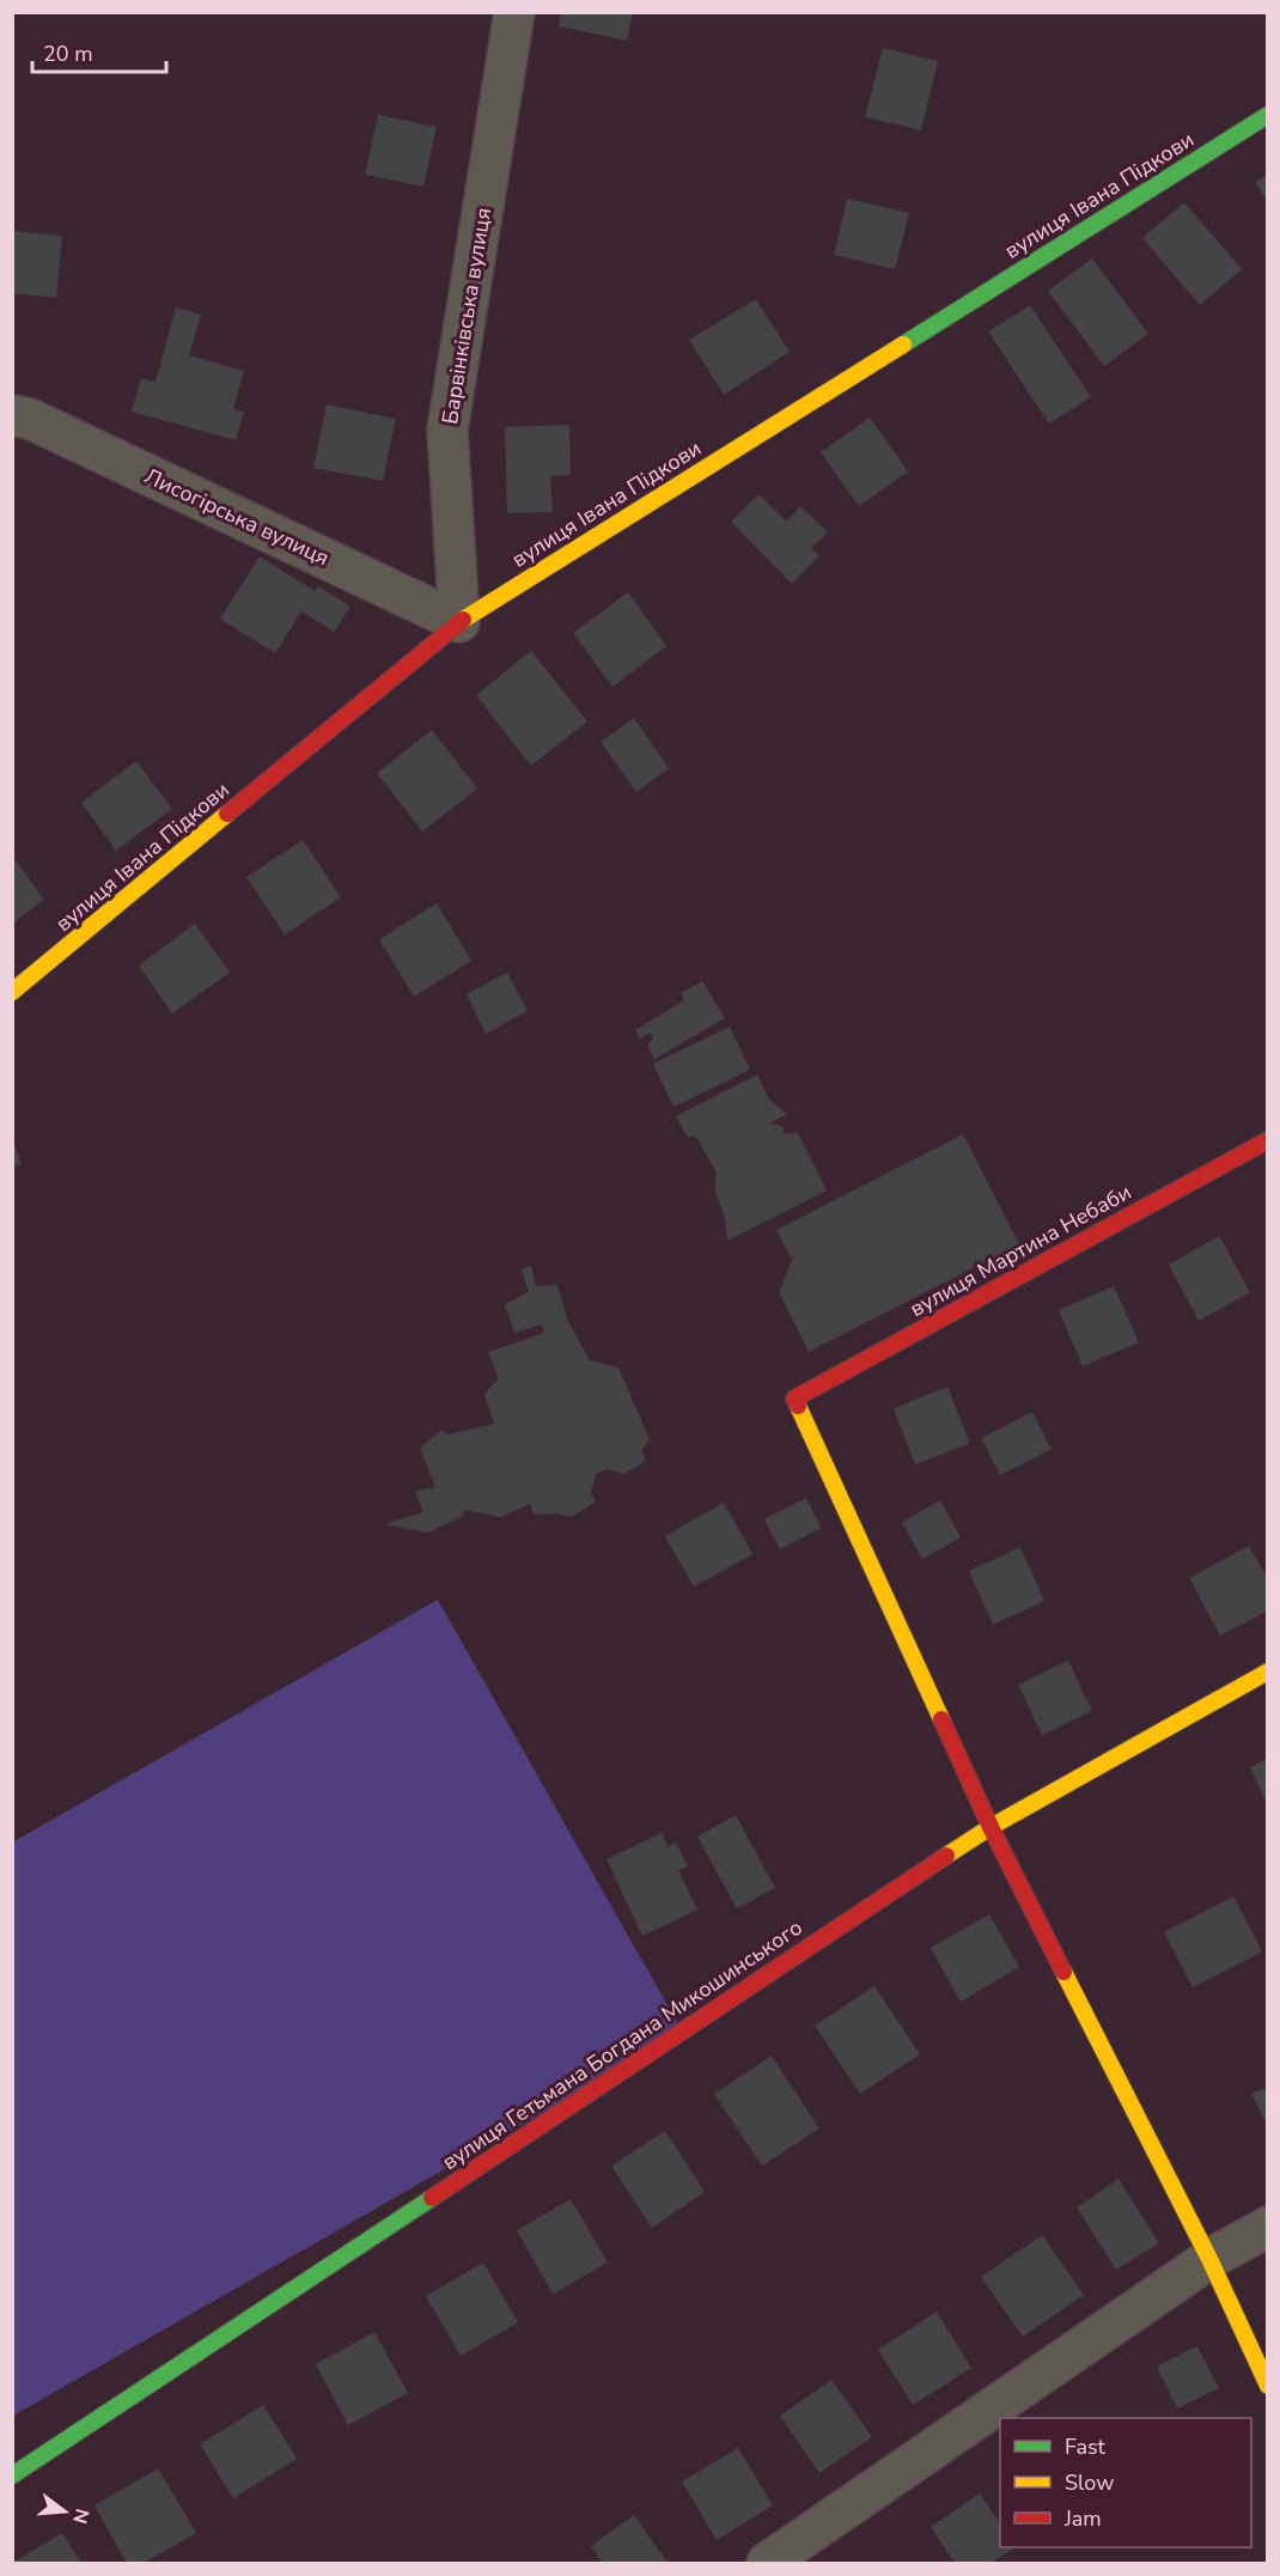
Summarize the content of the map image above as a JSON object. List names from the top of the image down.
{
  "streets": {
    "street": [
      "вулиця Івана Підкови",
      "Барвінківська вулиця",
      "Лисогірська вулиця",
      "вулиця Мартина Небаби",
      "вулиця Гетьмана Богдана Микошинського"
    ]
  },
  "crossings": [
    ["вулиця Івана Підкови", "Барвінківська вулиця"],
    ["вулиця Івана Підкови", "Лисогірська вулиця"],
    ["Барвінківська вулиця", "Лисогірська вулиця"],
    ["вулиця Мартина Небаби", "вулиця Гетьмана Богдана Микошинського"]
  ],
  "legend": ["Fast", "Slow", "Jam"],
  "scale_bar": "20 m",
  "north": "right"
}
